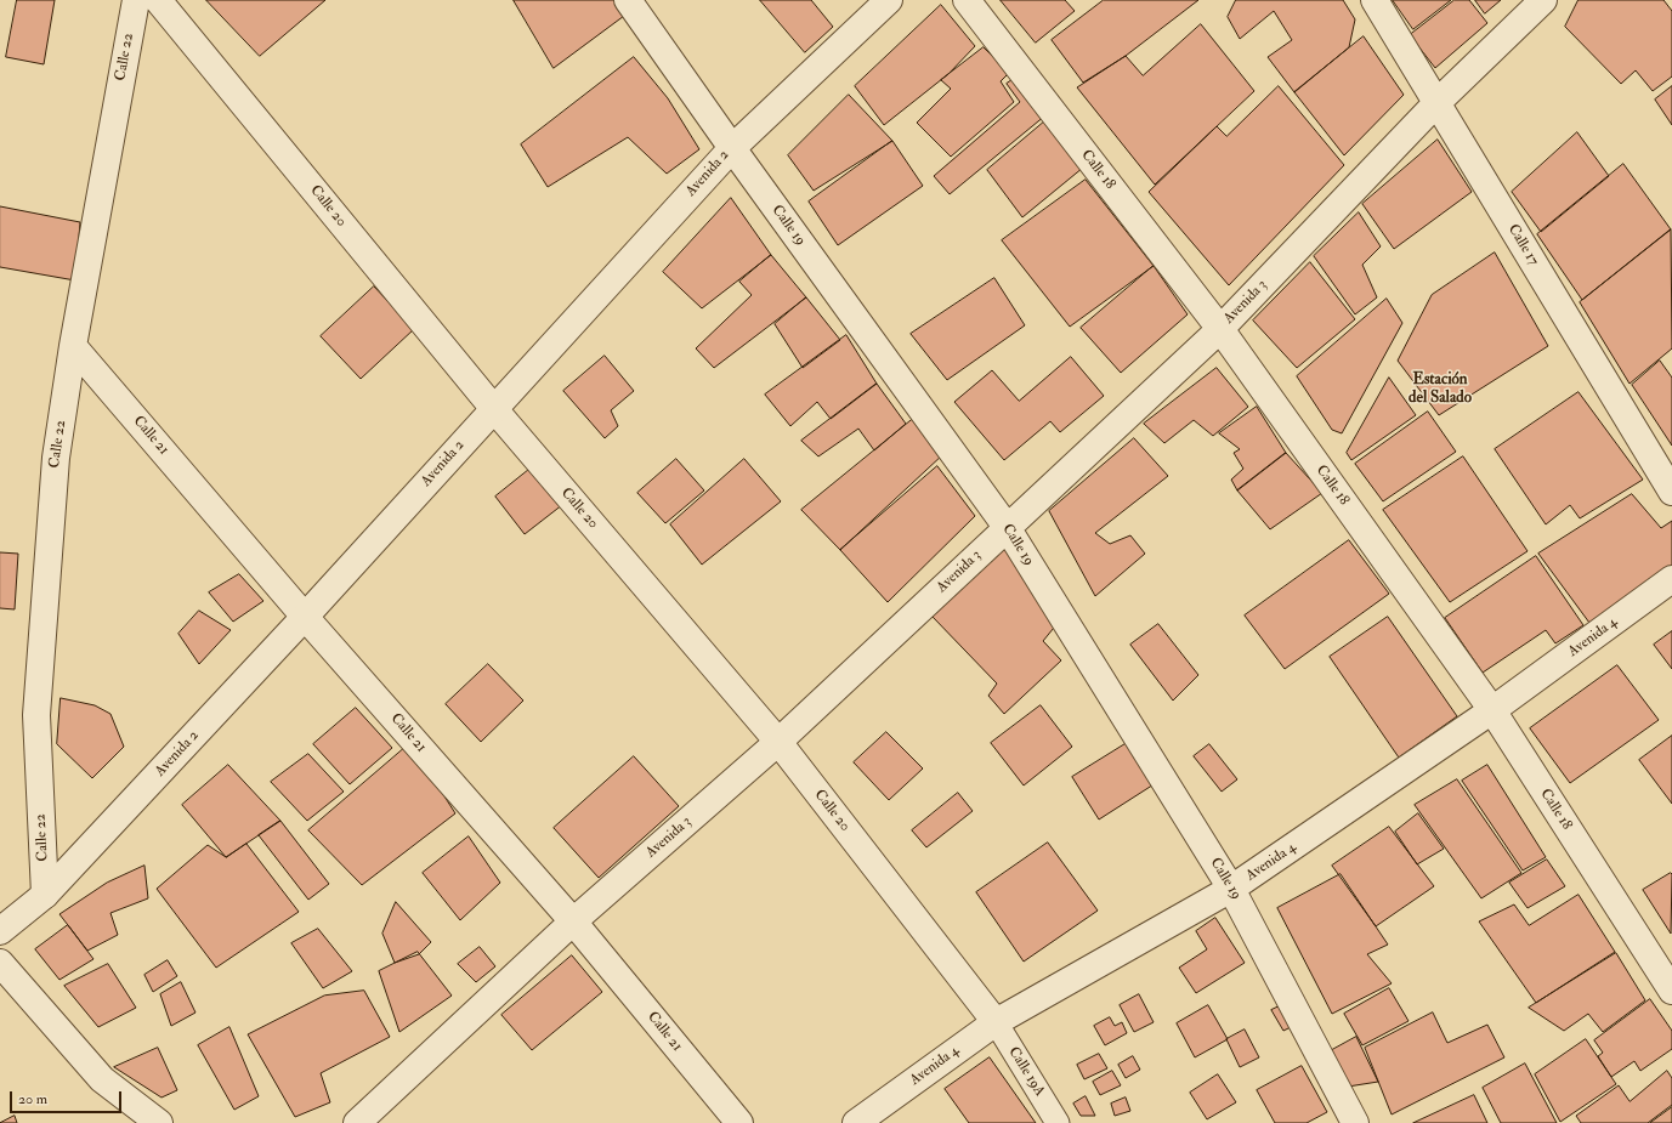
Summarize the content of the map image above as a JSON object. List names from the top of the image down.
{
  "streets": {
    "street": [
      "Calle 22",
      "Calle 18",
      "Avenida 2",
      "Calle 20",
      "Calle 19",
      "Calle 17",
      "Avenida 3",
      "Calle 21",
      "Avenida 4",
      "Calle 19A"
    ]
  },
  "crossings": [
    ["Calle 22", "Avenida 2"],
    ["Calle 22", "Calle 21"],
    ["Calle 18", "Avenida 3"],
    ["Calle 18", "Avenida 4"],
    ["Avenida 2", "Calle 20"],
    ["Avenida 2", "Calle 19"],
    ["Avenida 2", "Calle 21"],
    ["Calle 20", "Avenida 3"],
    ["Calle 20", "Avenida 4"],
    ["Calle 20", "Calle 19A"],
    ["Calle 19", "Avenida 3"],
    ["Calle 19", "Avenida 4"],
    ["Calle 17", "Avenida 3"],
    ["Avenida 3", "Calle 21"],
    ["Avenida 4", "Calle 19A"]
  ],
  "districts": ["Estación del Salado"],
  "scale_bar": "20 m"
}
